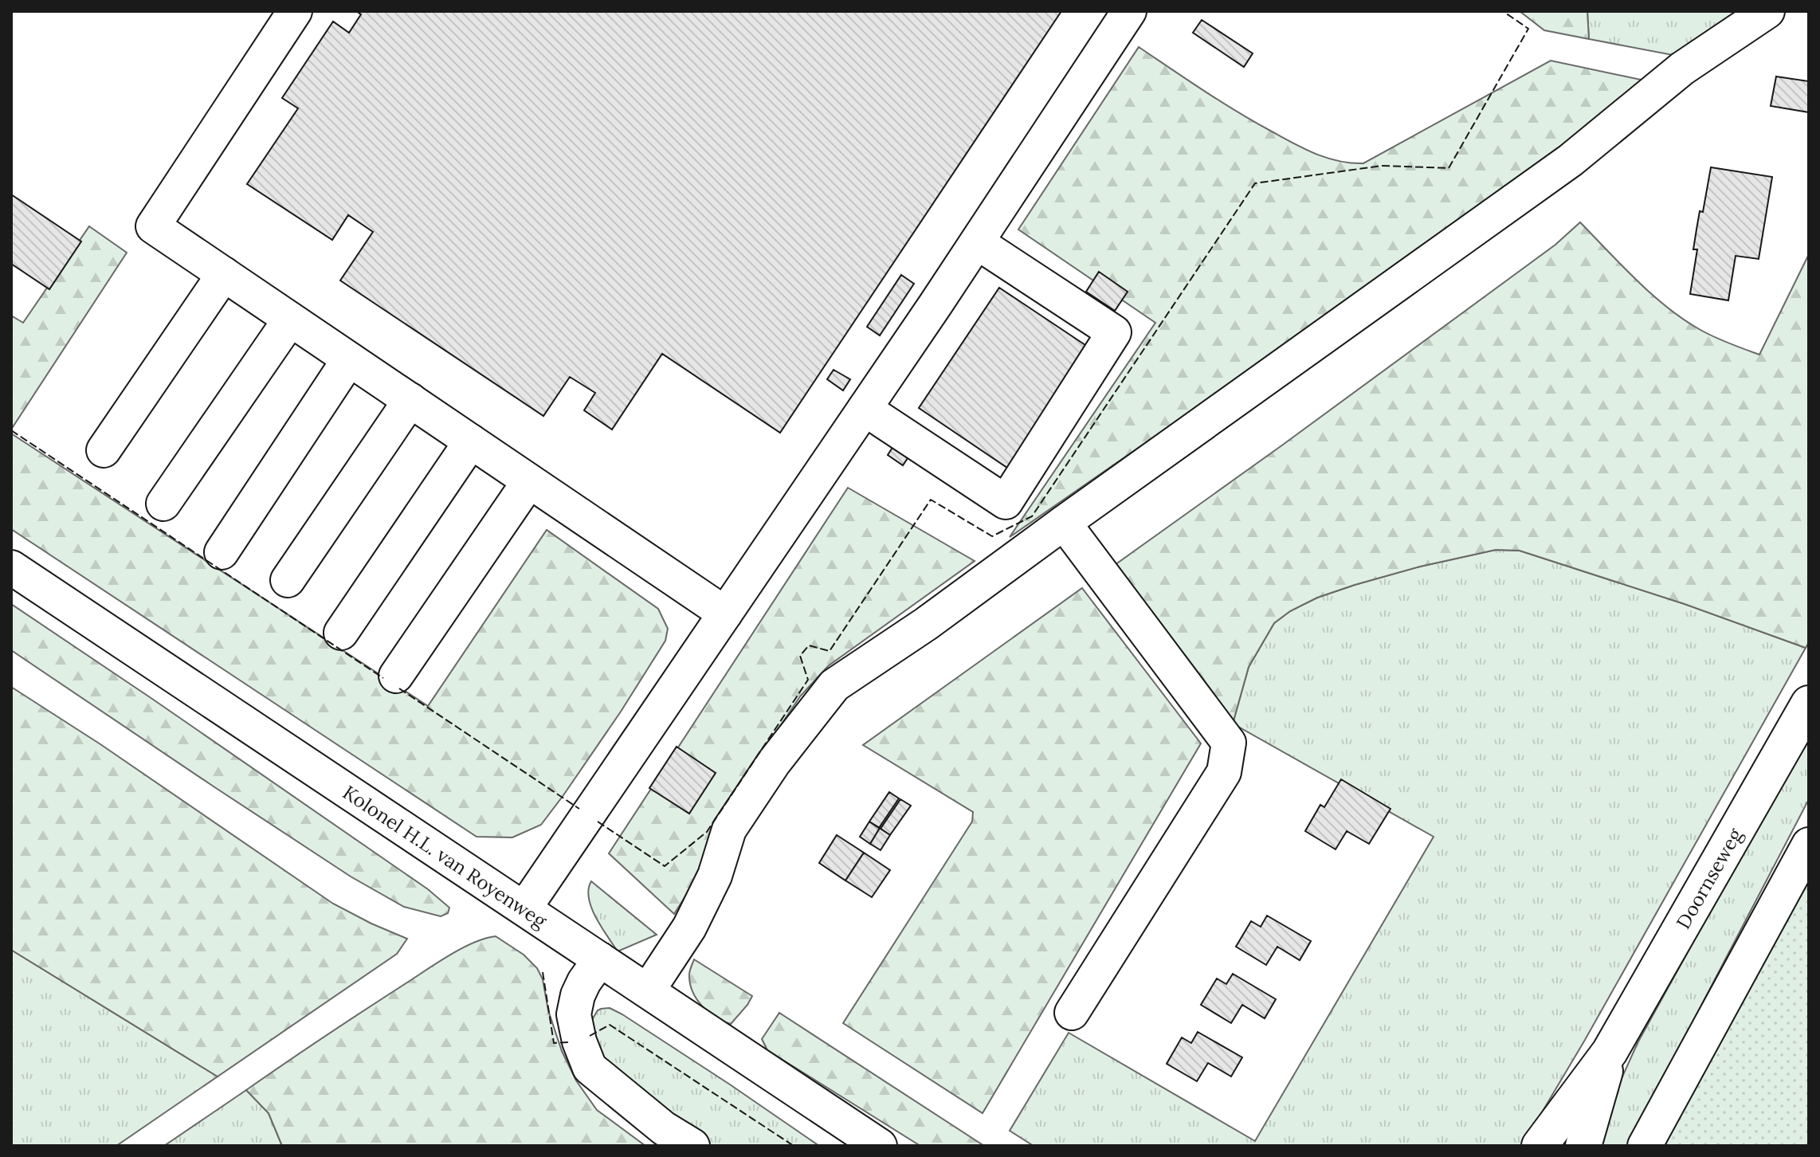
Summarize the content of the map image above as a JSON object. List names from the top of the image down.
{
  "streets": {
    "main road": ["Doornseweg"],
    "street": ["Kolonel H.L. van Royenweg"]
  }
}
